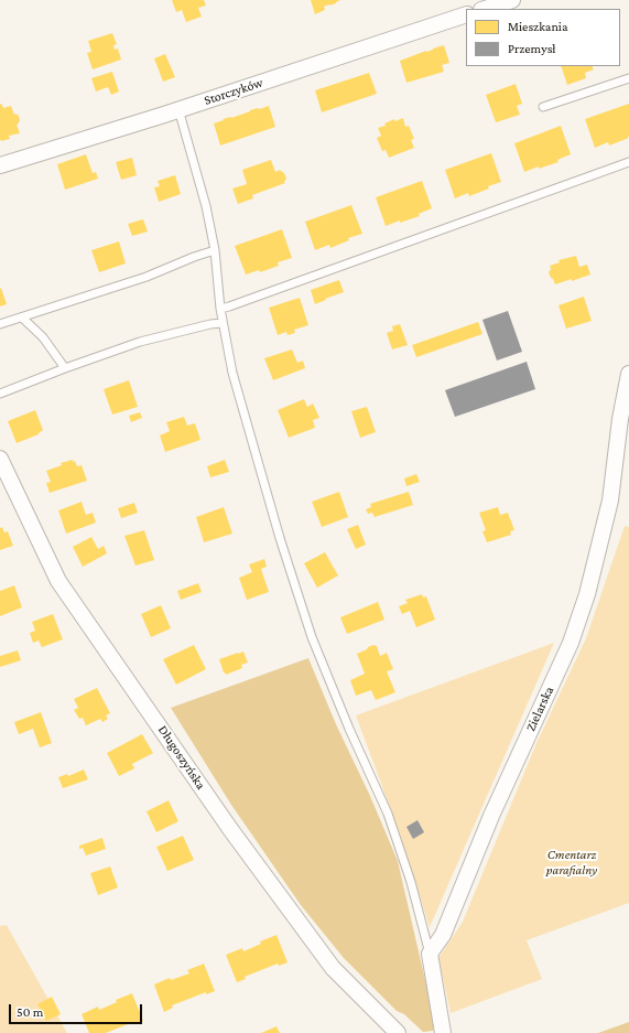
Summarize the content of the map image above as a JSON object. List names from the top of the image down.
{
  "streets": {
    "street": ["Storczyków", "Zielarska", "Długoszyńska"]
  },
  "parks": ["Cmentarz parafialny"],
  "legend": ["Mieszkania", "Przemysł"],
  "scale_bar": "50 m"
}
